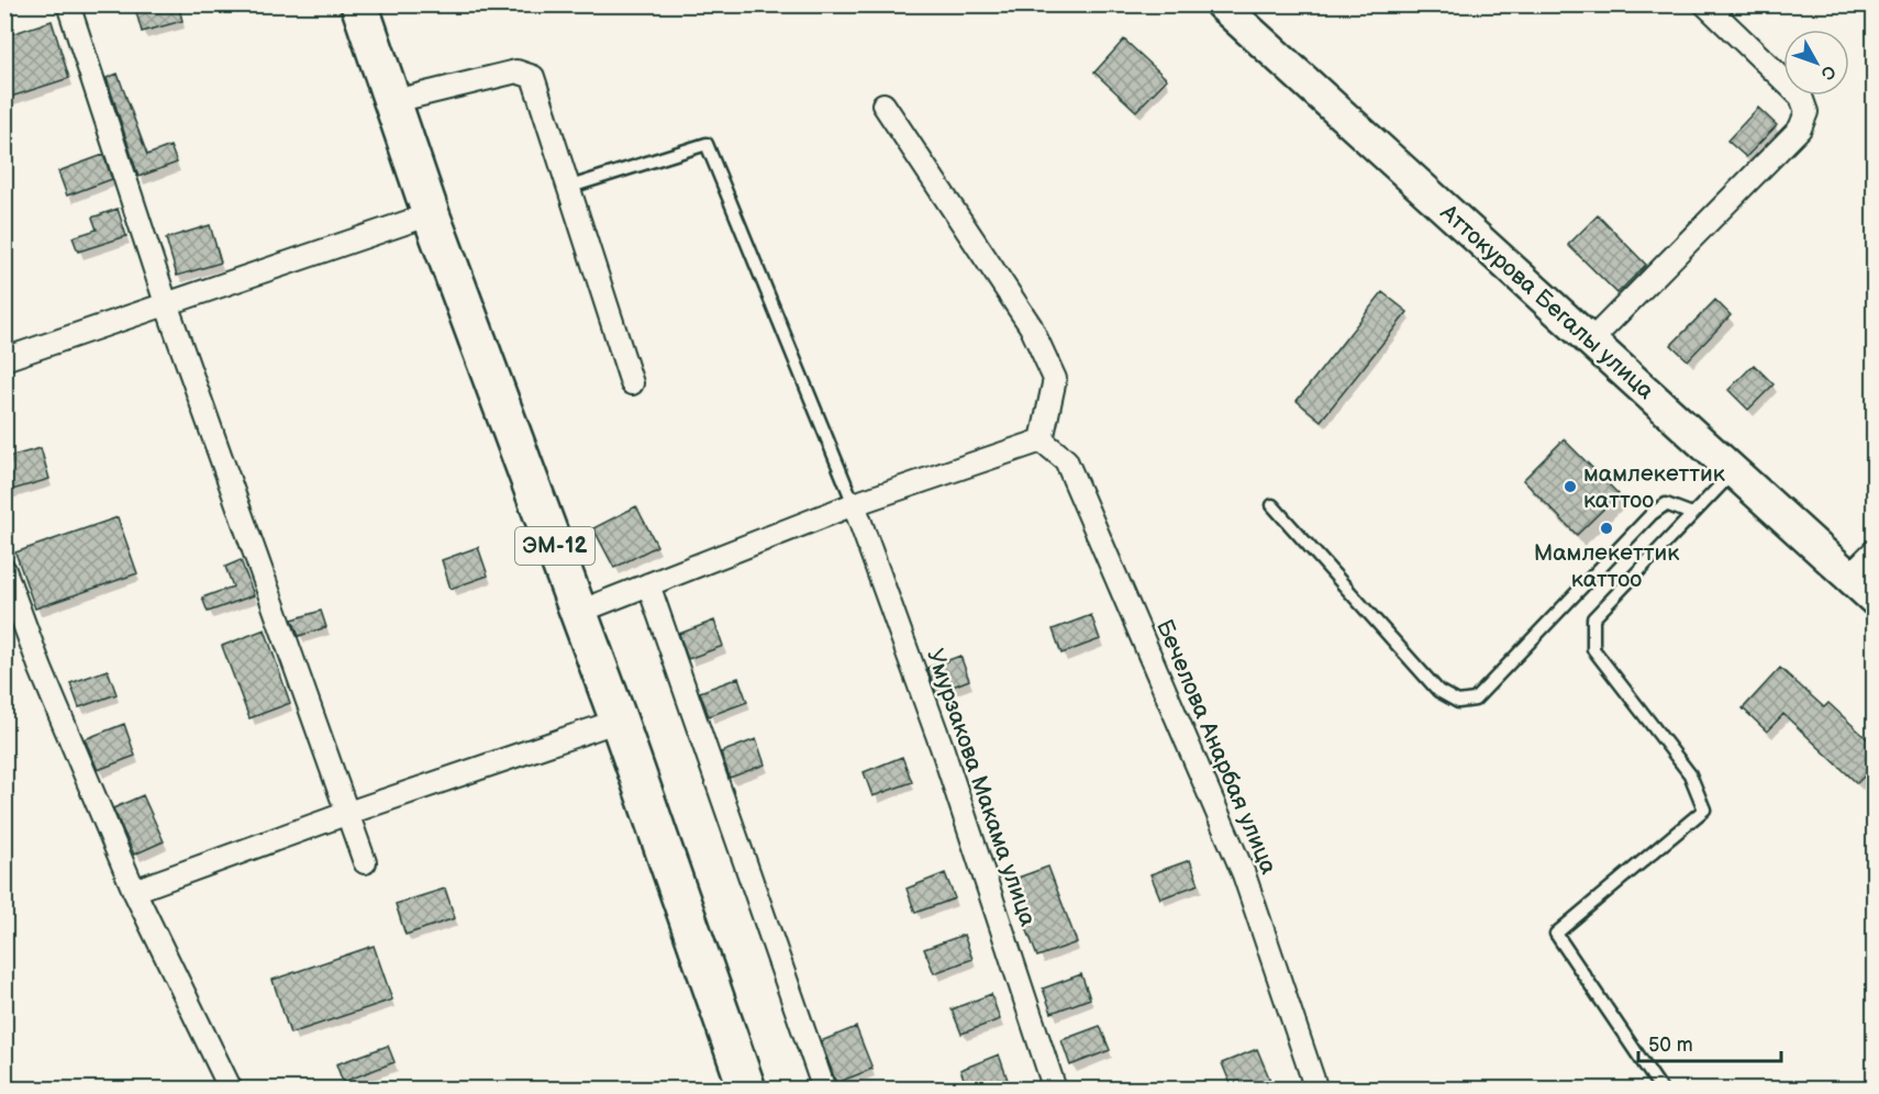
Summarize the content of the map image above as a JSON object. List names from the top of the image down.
{
  "streets": {
    "highway": ["ЭМ-12"],
    "main road": ["Аттокурова Бегалы улица"],
    "street": ["Бечелова Анарбая улица", "Умурзакова Макама улица"]
  },
  "places": ["мамлекеттик каттоо", "Мамлекеттик каттоо"],
  "scale_bar": "50 m",
  "north": "bottom right"
}
